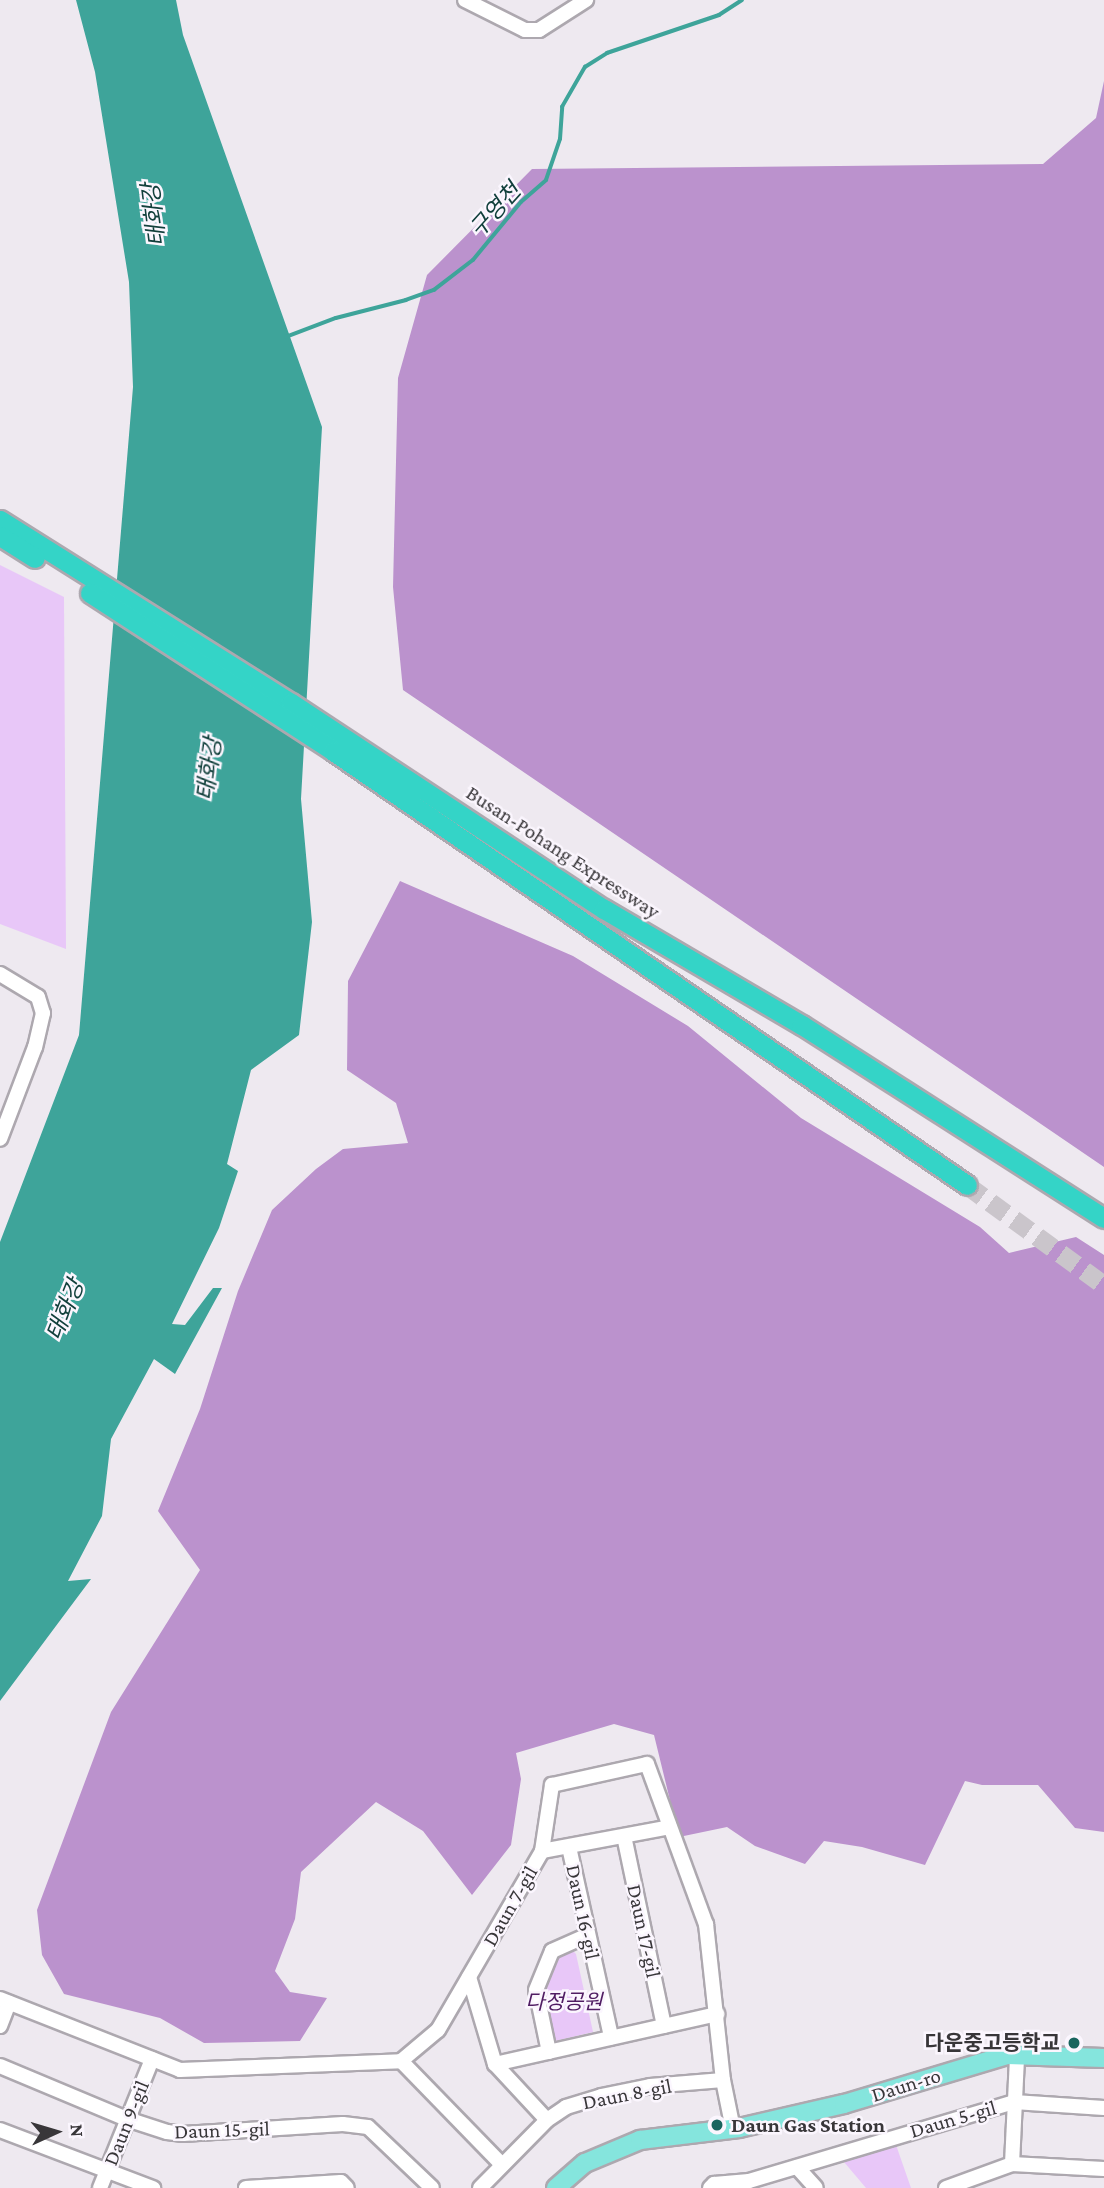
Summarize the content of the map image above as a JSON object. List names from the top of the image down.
{
  "streets": {
    "highway": ["Busan-Pohang Expressway"],
    "main road": ["Daun-ro"],
    "street": [
      "Daun 7-gil",
      "Daun 16-gil",
      "Daun 17-gil",
      "Daun 8-gil",
      "Daun 5-gil",
      "Daun 9-gil",
      "Daun 15-gil"
    ]
  },
  "crossings": [
    ["Daun 7-gil", "Daun 16-gil"],
    ["Daun 7-gil", "Daun-ro"],
    ["Daun 7-gil", "Daun 8-gil"],
    ["Daun 16-gil", "Daun 17-gil"],
    ["Daun 9-gil", "Daun 15-gil"]
  ],
  "water": ["구영천", "태화강"],
  "parks": ["다정공원"],
  "places": ["다운중고등학교", "Daun Gas Station"],
  "north": "right"
}
